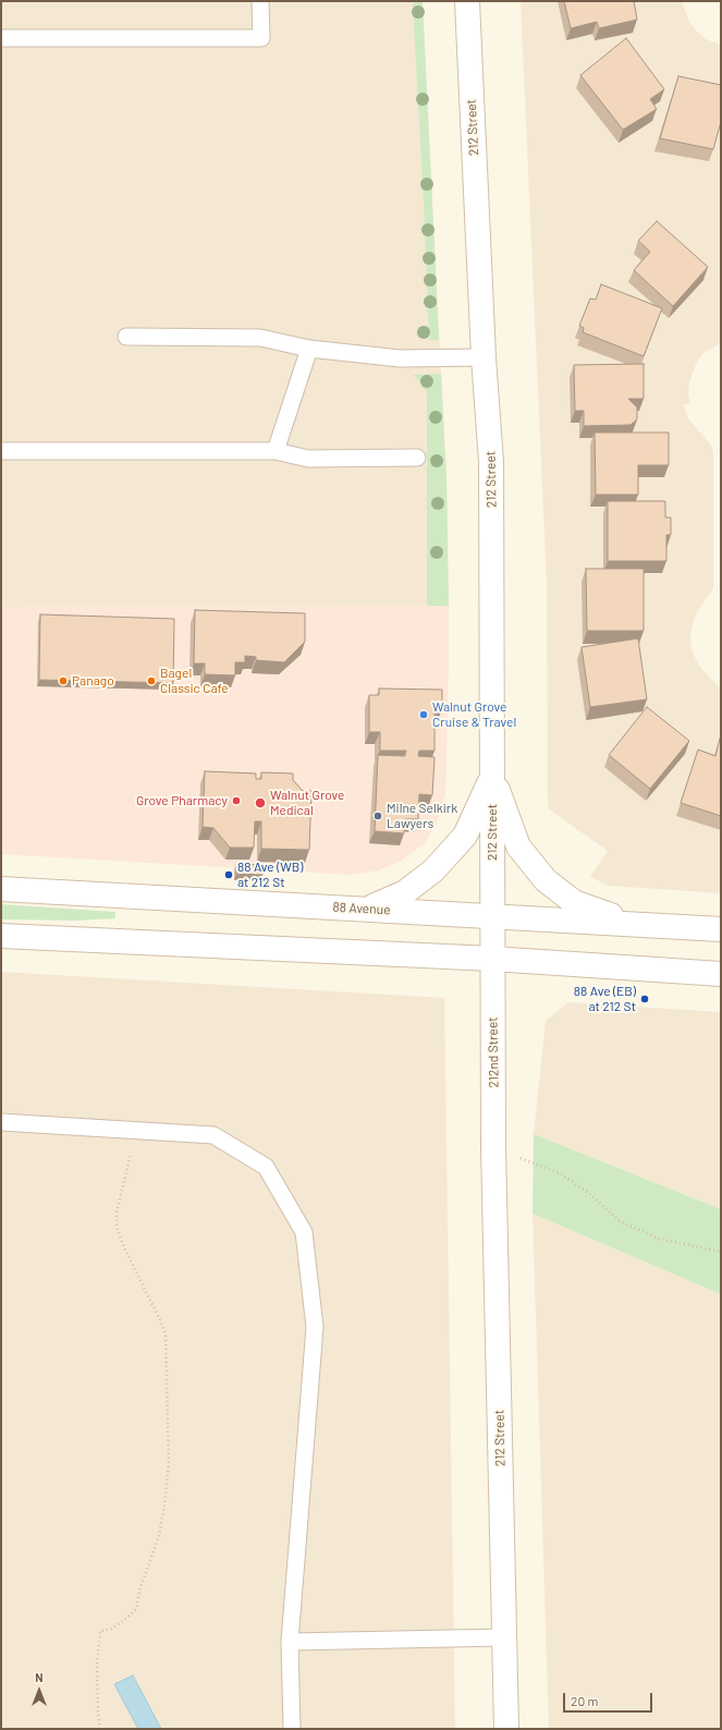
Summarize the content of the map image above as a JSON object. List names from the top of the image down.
{
  "streets": {
    "main road": ["212 Street", "88 Avenue", "212nd Street"]
  },
  "crossings": [
    ["212 Street", "88 Avenue"],
    ["212 Street", "212nd Street"]
  ],
  "places": [
    "Panago",
    "Bagel Classic Cafe",
    "Walnut Grove Cruise & Travel",
    "Grove Pharmacy",
    "Walnut Grove Medical",
    "Milne Selkirk Lawyers",
    "88 Ave (WB) at 212 St",
    "88 Ave (EB) at 212 St"
  ],
  "scale_bar": "20 m",
  "north": "top"
}
